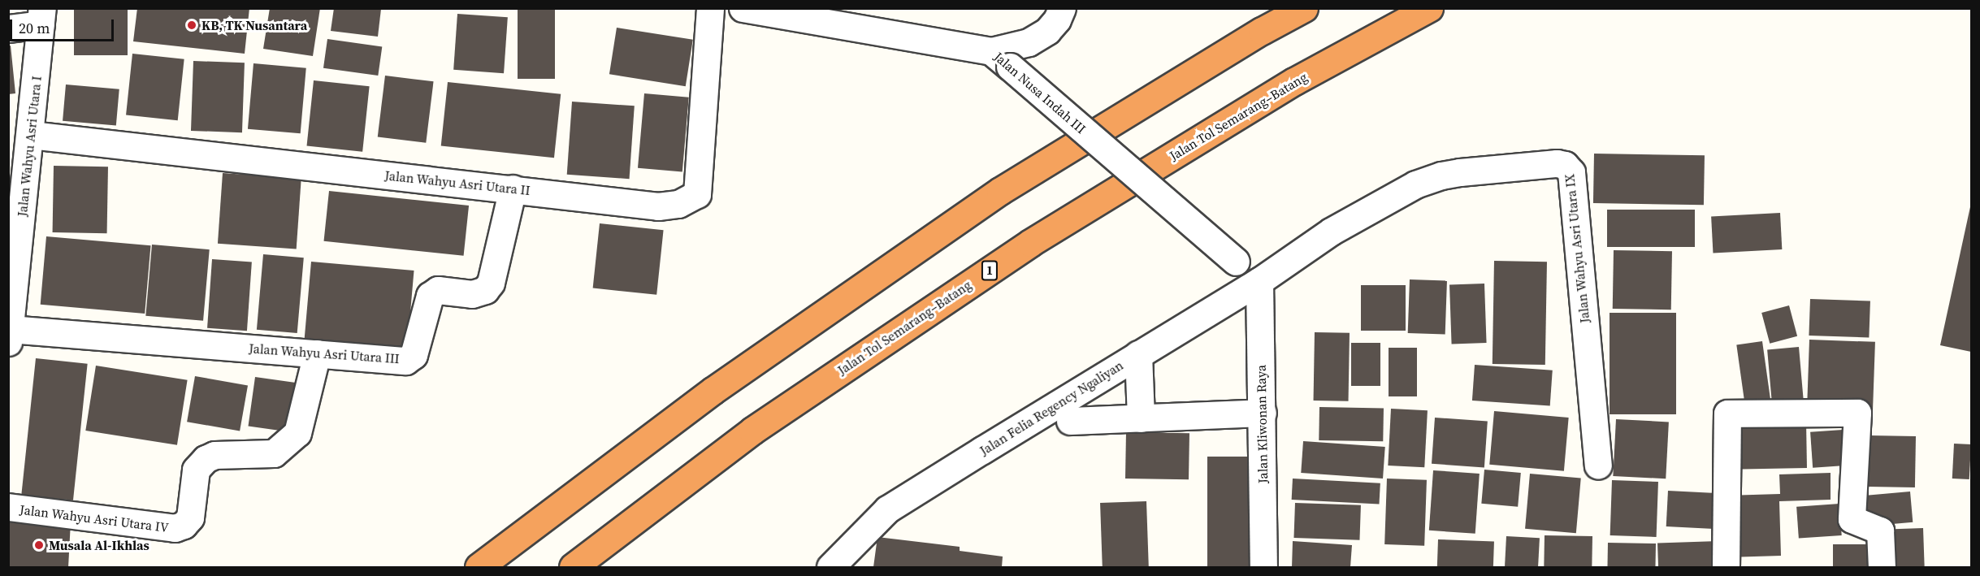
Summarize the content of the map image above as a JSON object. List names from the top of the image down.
{
  "streets": {
    "highway": ["Jalan Tol Semarang–Batang", "1"],
    "street": [
      "Jalan Nusa Indah III",
      "Jalan Wahyu Asri Utara I",
      "Jalan Wahyu Asri Utara II",
      "Jalan Wahyu Asri Utara IX",
      "Jalan Wahyu Asri Utara III",
      "Jalan Felia Regency Ngaliyan",
      "Jalan Kliwonan Raya",
      "Jalan Wahyu Asri Utara IV"
    ]
  },
  "crossings": [
    ["Jalan Nusa Indah III", "Jalan Wahyu Asri Utara IX"],
    ["Jalan Nusa Indah III", "Jalan Felia Regency Ngaliyan"],
    ["Jalan Nusa Indah III", "Jalan Kliwonan Raya"],
    ["Jalan Wahyu Asri Utara I", "Jalan Wahyu Asri Utara II"],
    ["Jalan Wahyu Asri Utara I", "Jalan Wahyu Asri Utara III"],
    ["Jalan Wahyu Asri Utara II", "Jalan Wahyu Asri Utara III"],
    ["Jalan Wahyu Asri Utara IX", "Jalan Felia Regency Ngaliyan"],
    ["Jalan Wahyu Asri Utara IX", "Jalan Kliwonan Raya"],
    ["Jalan Wahyu Asri Utara III", "Jalan Wahyu Asri Utara IV"],
    ["Jalan Felia Regency Ngaliyan", "Jalan Kliwonan Raya"]
  ],
  "places": ["KB, TK Nusantara", "Musala Al-Ikhlas"],
  "scale_bar": "20 m"
}
